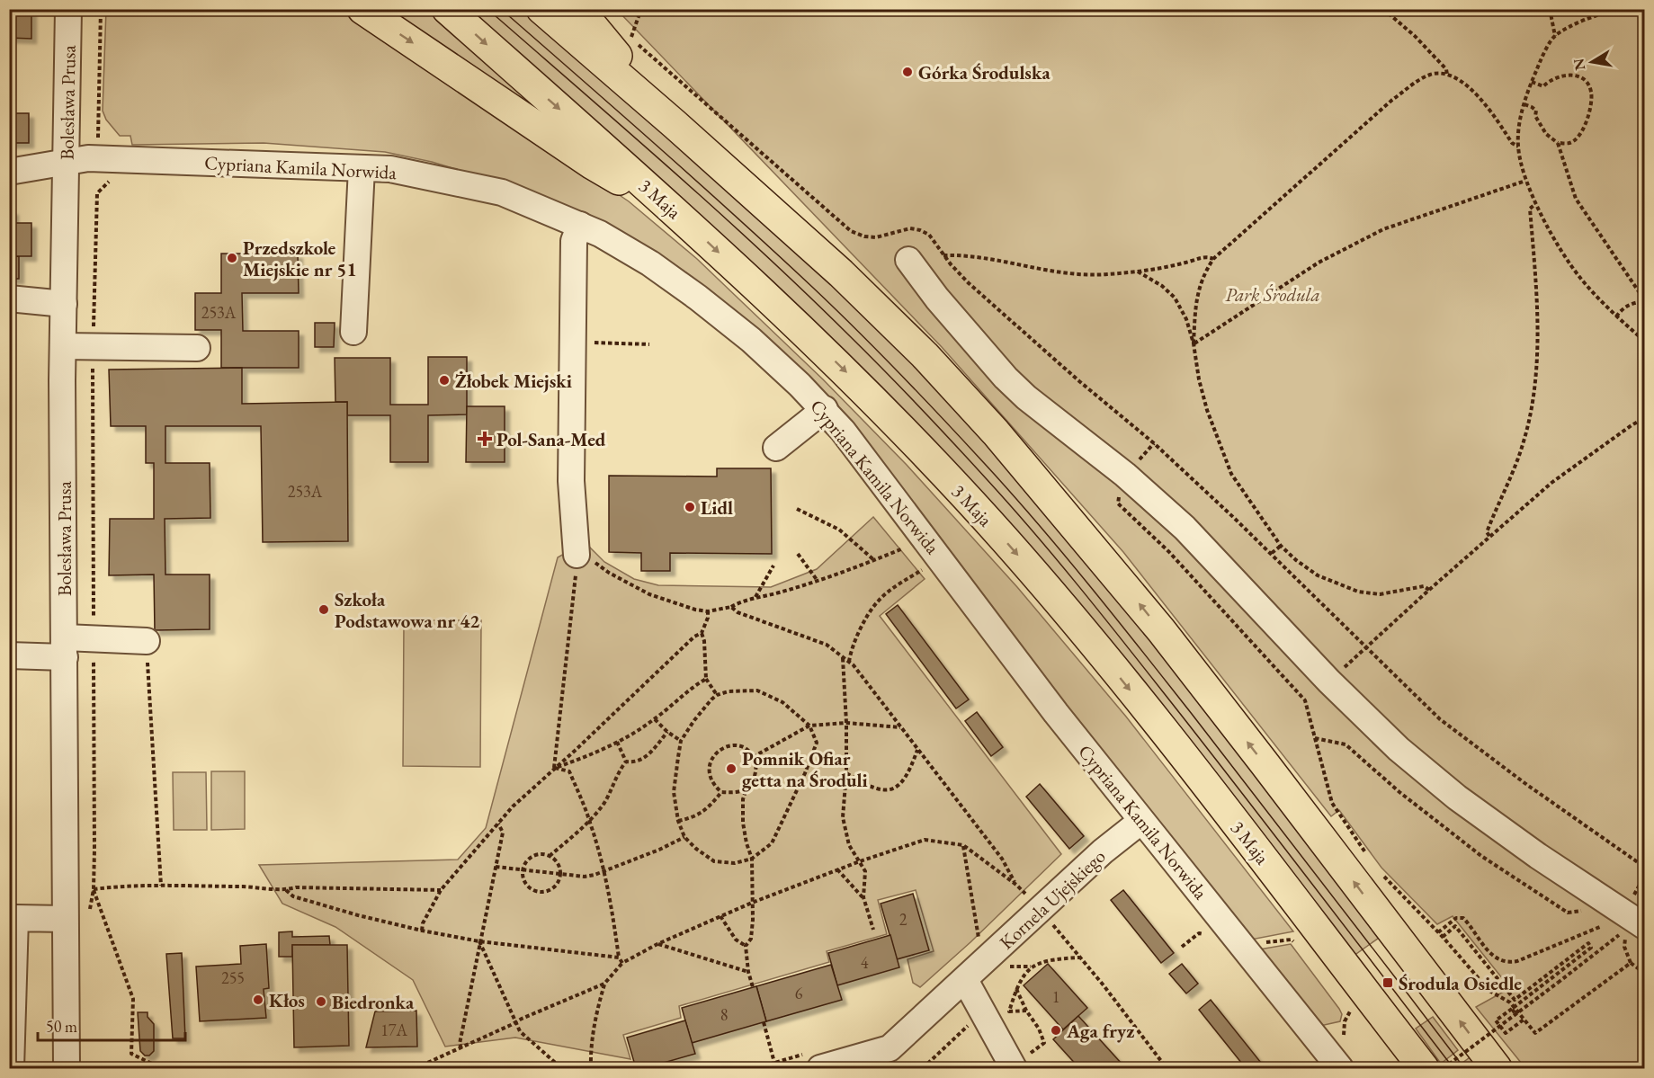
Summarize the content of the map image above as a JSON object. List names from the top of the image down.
{
  "streets": {
    "main road": ["3 Maja"],
    "street": ["Bolesława Prusa", "Cypriana Kamila Norwida", "Kornela Ujejskiego"]
  },
  "crossings": [
    ["Bolesława Prusa", "Cypriana Kamila Norwida"],
    ["Cypriana Kamila Norwida", "Kornela Ujejskiego"]
  ],
  "parks": ["Park Środula"],
  "places": {
    "other": [
      "Górka Środulska",
      "Przedszkole Miejskie nr 51",
      "Żłobek Miejski",
      "Lidl",
      "Szkoła Podstawowa nr 42",
      "Pomnik Ofiar getta na Środuli",
      "Kłos",
      "Biedronka",
      "Aga fryz"
    ],
    "health": ["Pol-Sana-Med"],
    "transit": ["Środula Osiedle"]
  },
  "house_numbers": [
    "253A",
    "253A",
    "2",
    "4",
    "255",
    "6",
    "1",
    "8",
    "17A"
  ],
  "scale_bar": "50 m",
  "north": "left"
}
